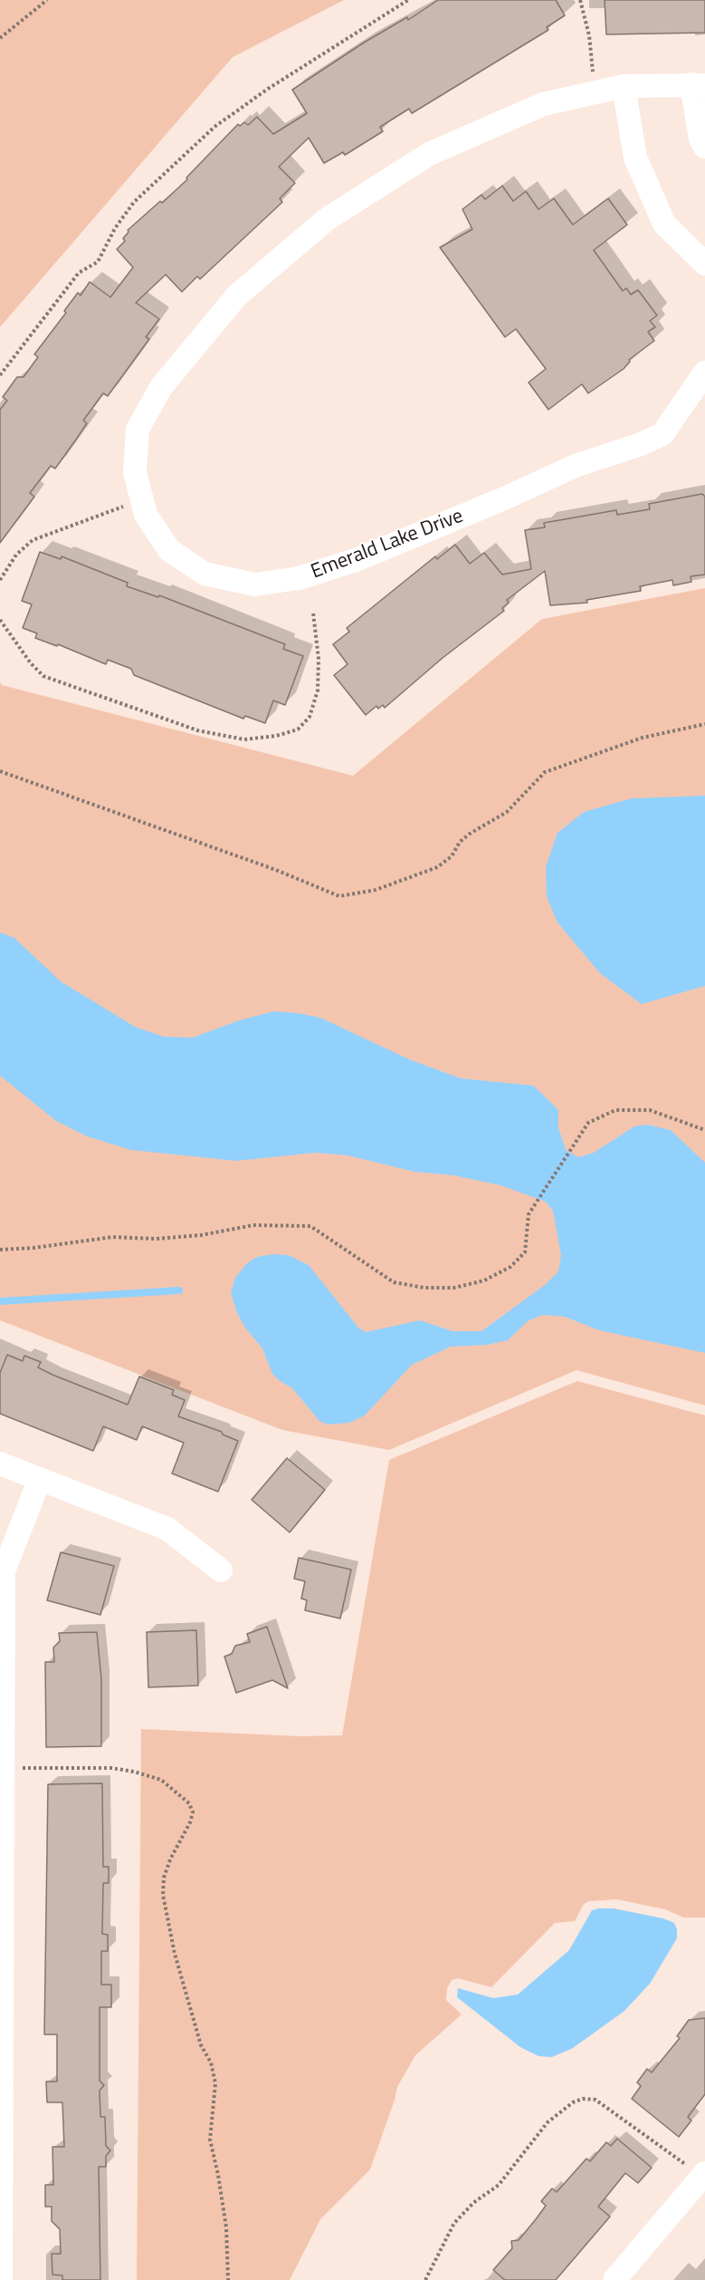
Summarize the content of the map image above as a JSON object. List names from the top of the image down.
{
  "streets": {
    "street": ["Emerald Lake Drive"]
  }
}
